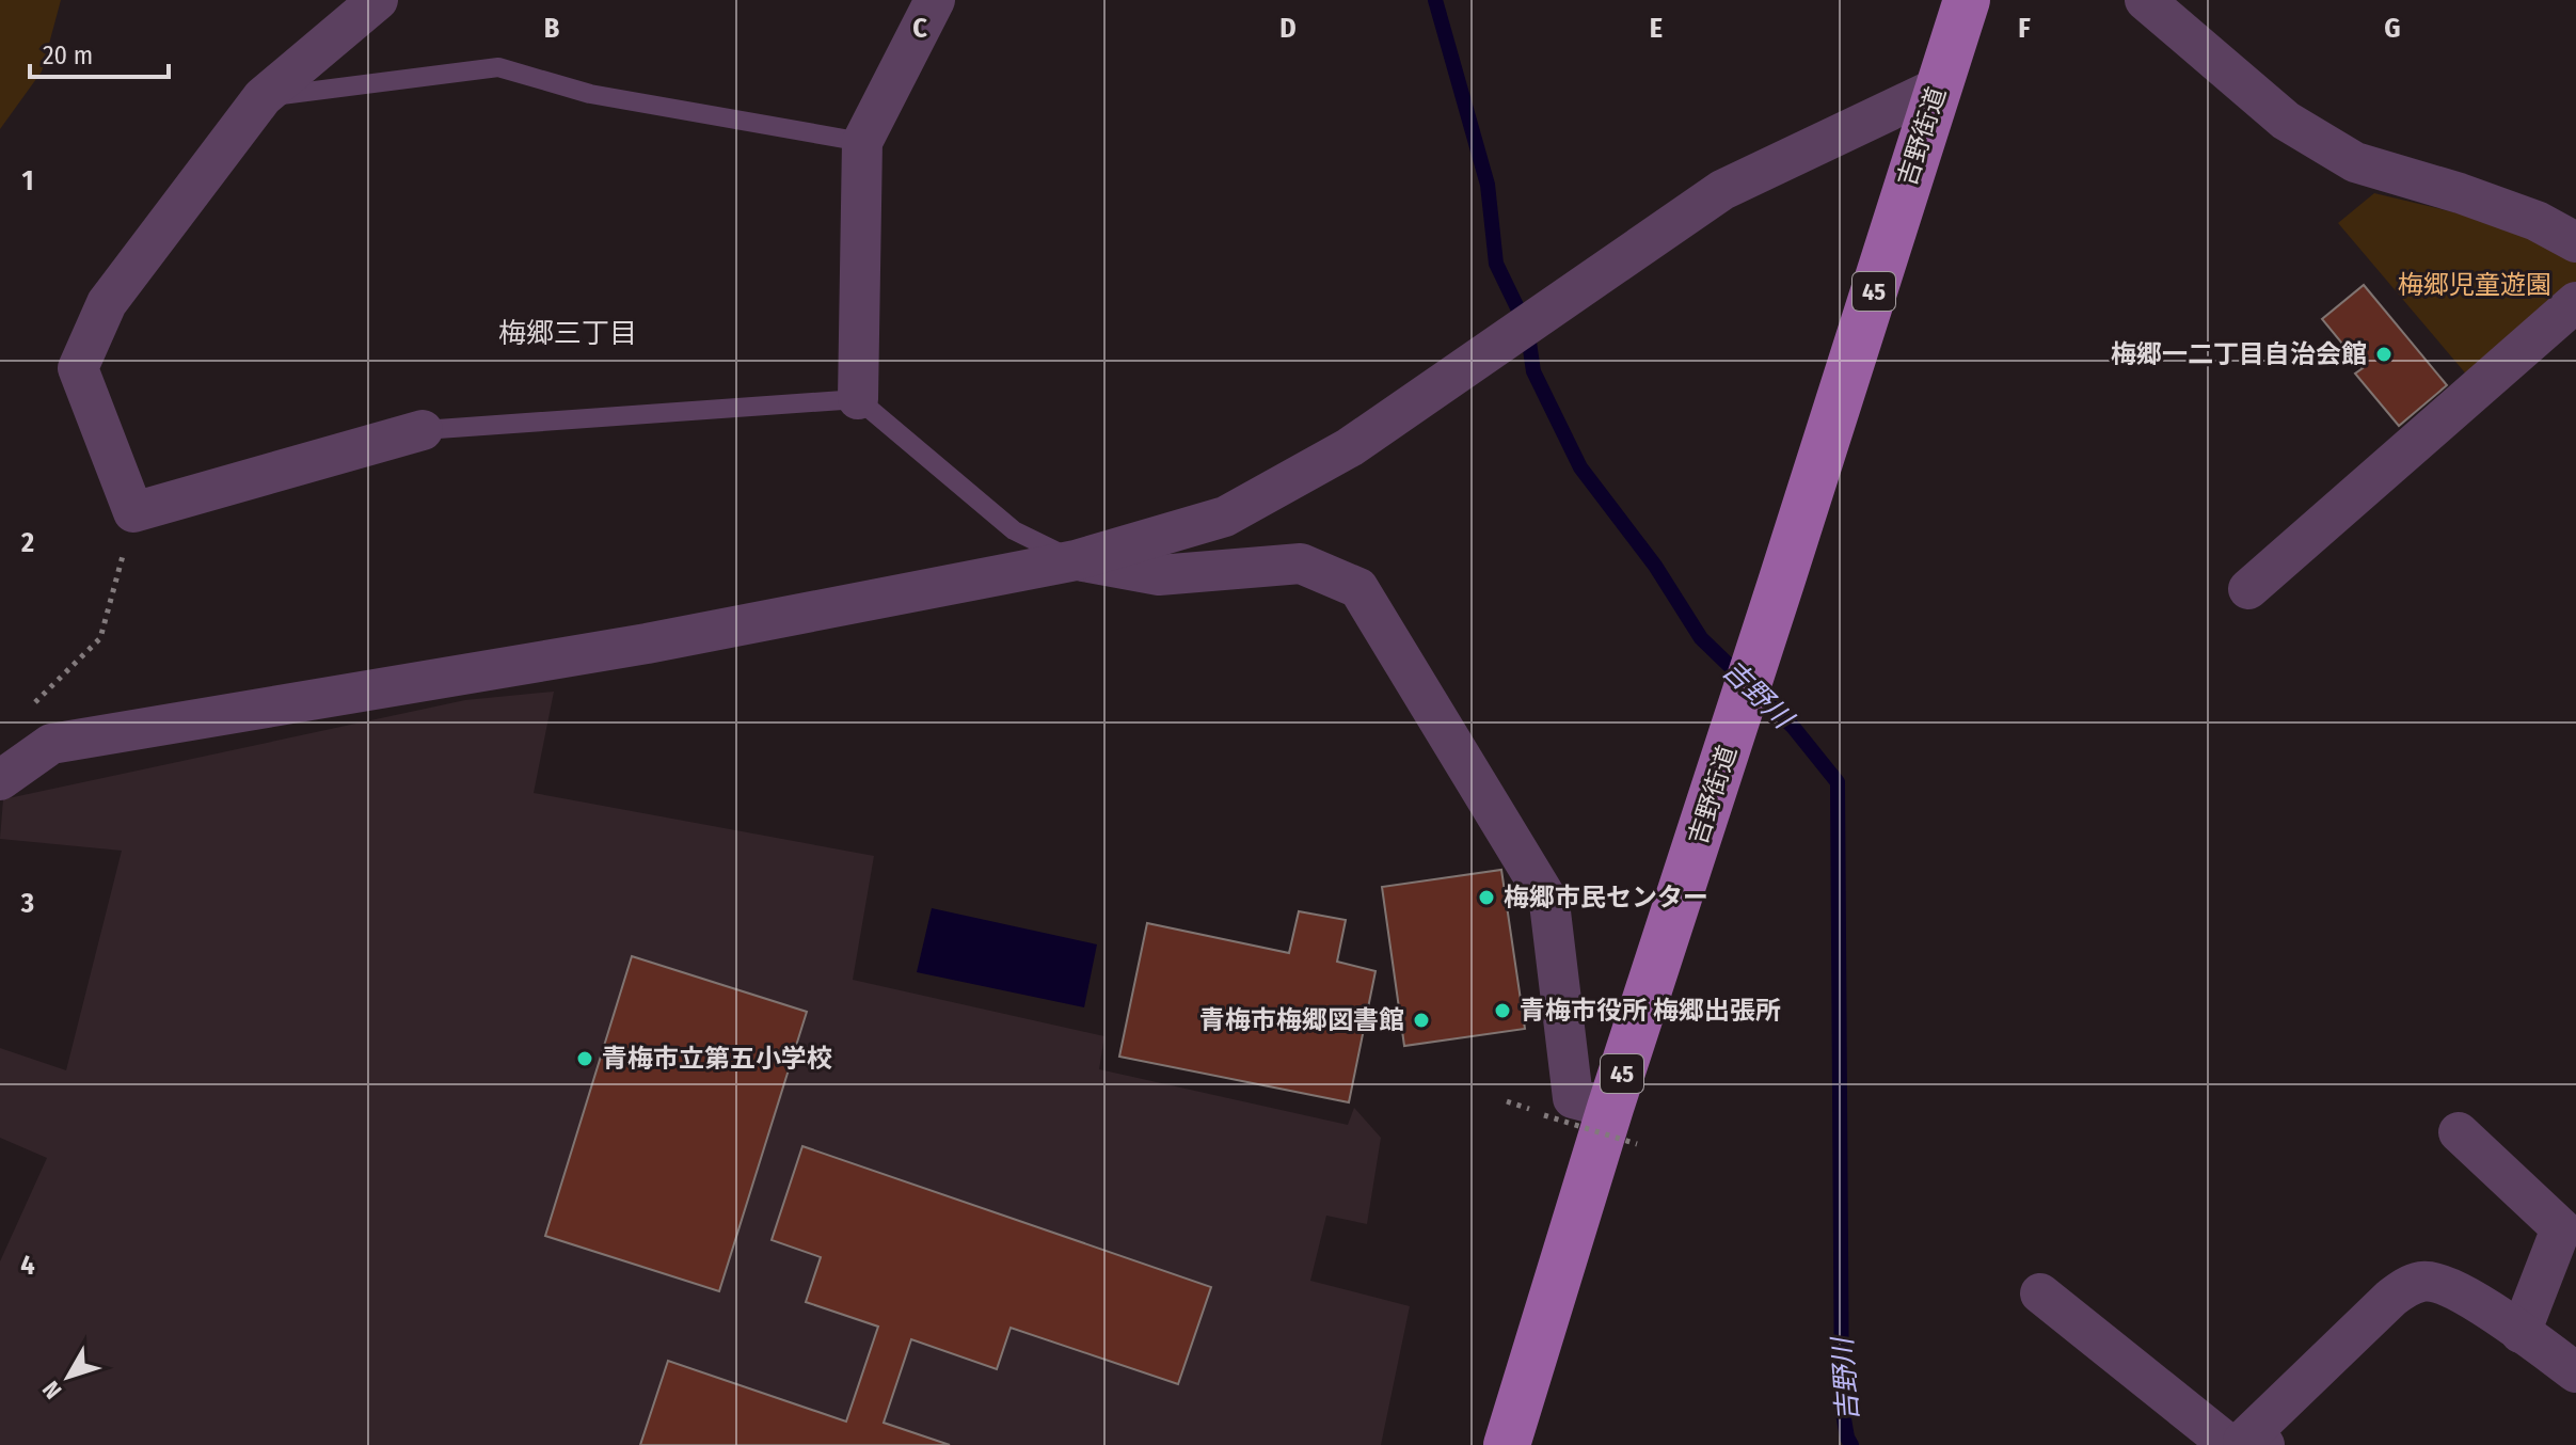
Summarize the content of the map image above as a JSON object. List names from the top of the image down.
{
  "streets": {
    "main road": ["吉野街道", "45"]
  },
  "districts": ["梅郷三丁目"],
  "water": ["吉野川"],
  "parks": ["梅郷児童遊園"],
  "places": [
    "梅郷一二丁目自治会館",
    "梅郷市民センター",
    "青梅市役所 梅郷出張所",
    "青梅市梅郷図書館",
    "青梅市立第五小学校"
  ],
  "scale_bar": "20 m",
  "north": "bottom left",
  "grid": {
    "columns": [
      "B",
      "C",
      "D",
      "E",
      "F",
      "G"
    ],
    "rows": [
      "1",
      "2",
      "3",
      "4"
    ]
  }
}
